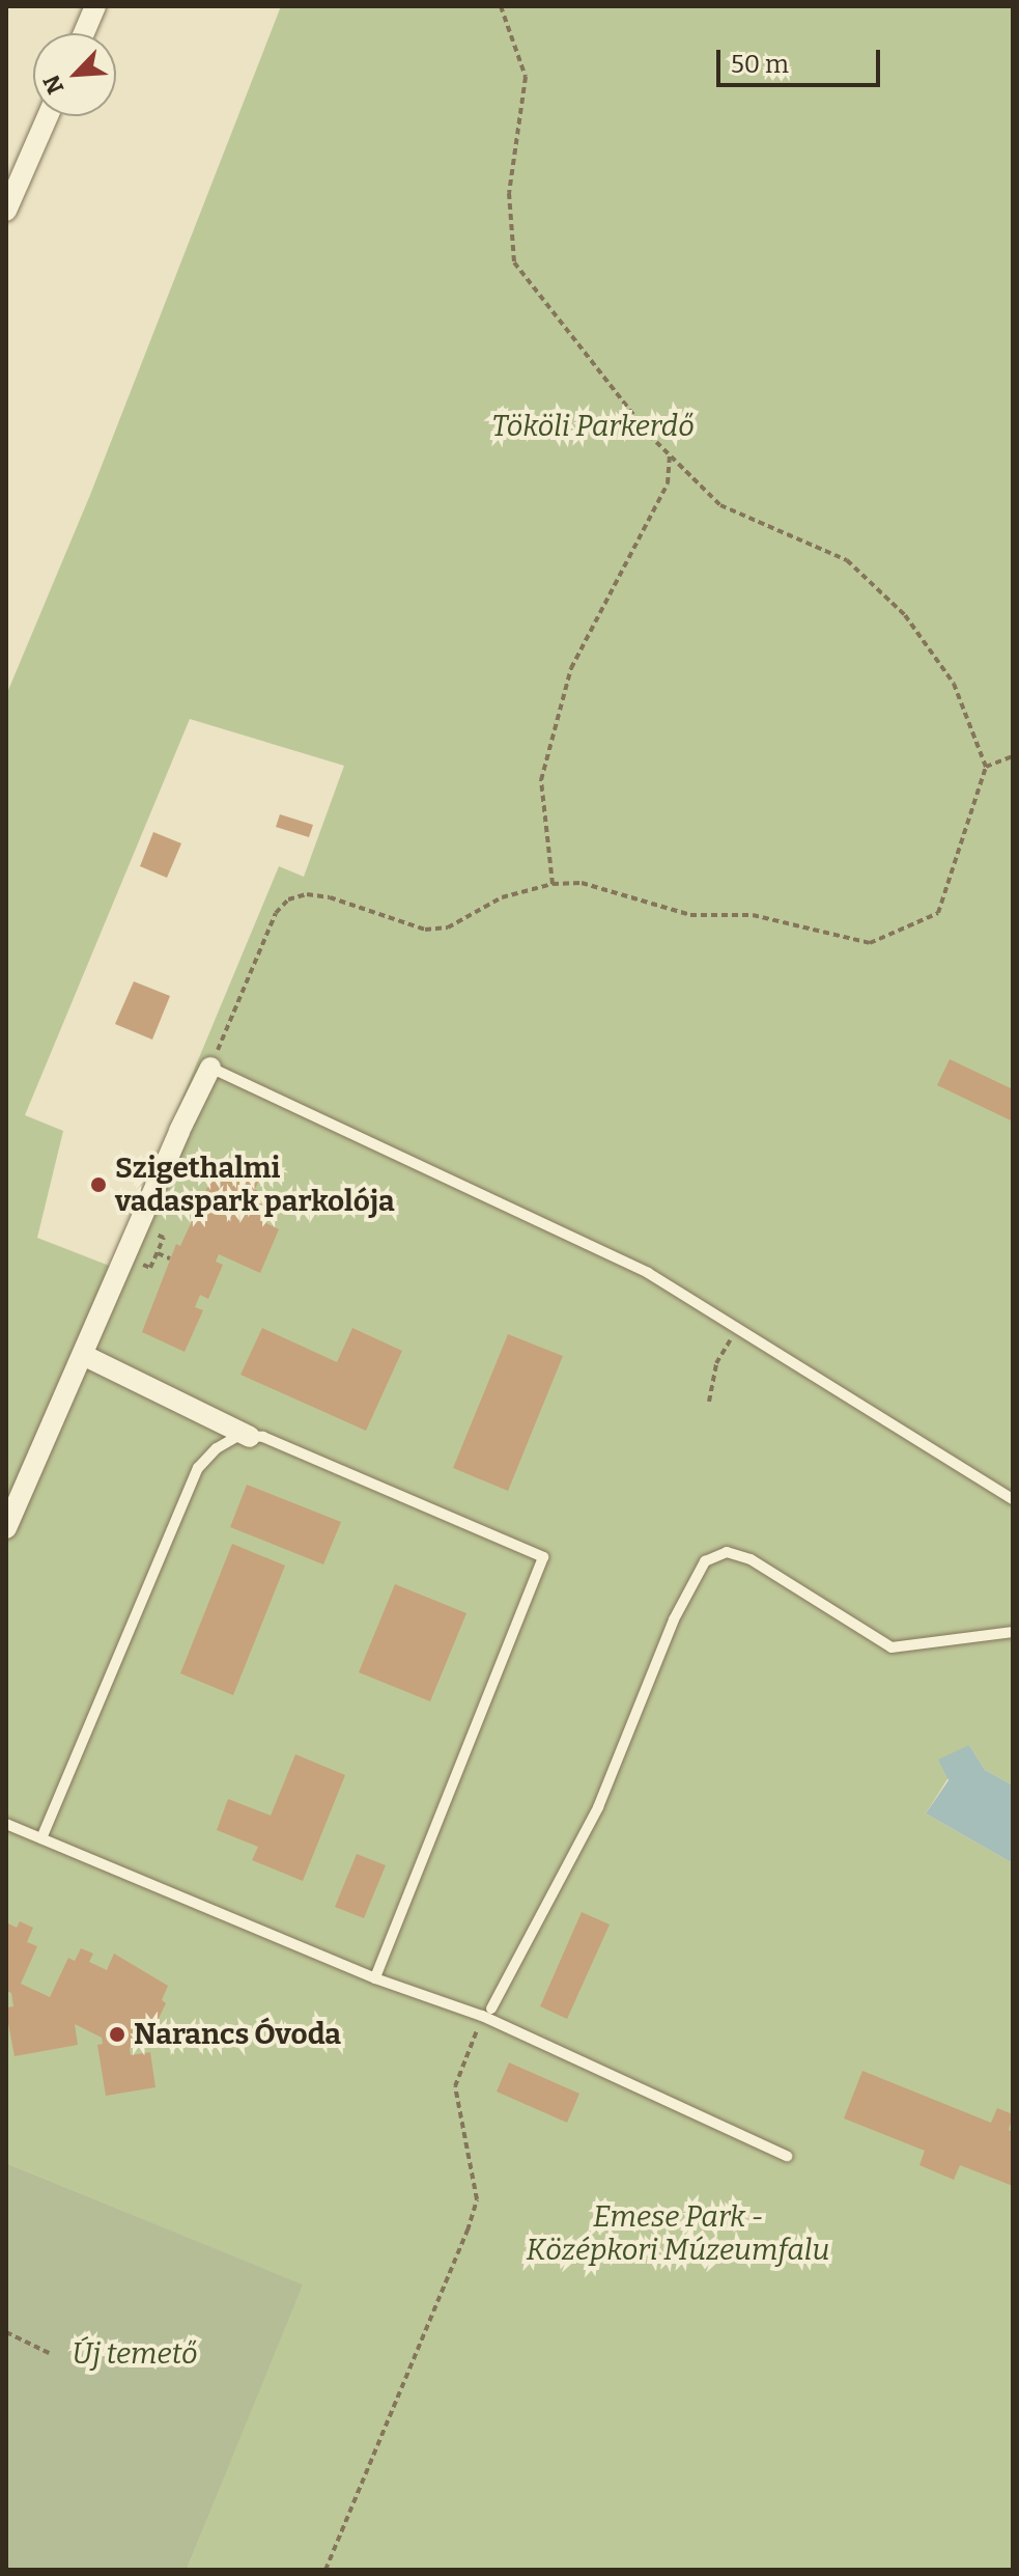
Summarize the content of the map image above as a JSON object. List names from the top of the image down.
{
  "parks": ["Tököli Parkerdő", "Emese Park - Középkori Múzeumfalu", "Új temető"],
  "places": ["Szigethalmi vadaspark parkolója", "Narancs Óvoda"],
  "scale_bar": "50 m",
  "north": "bottom left"
}
